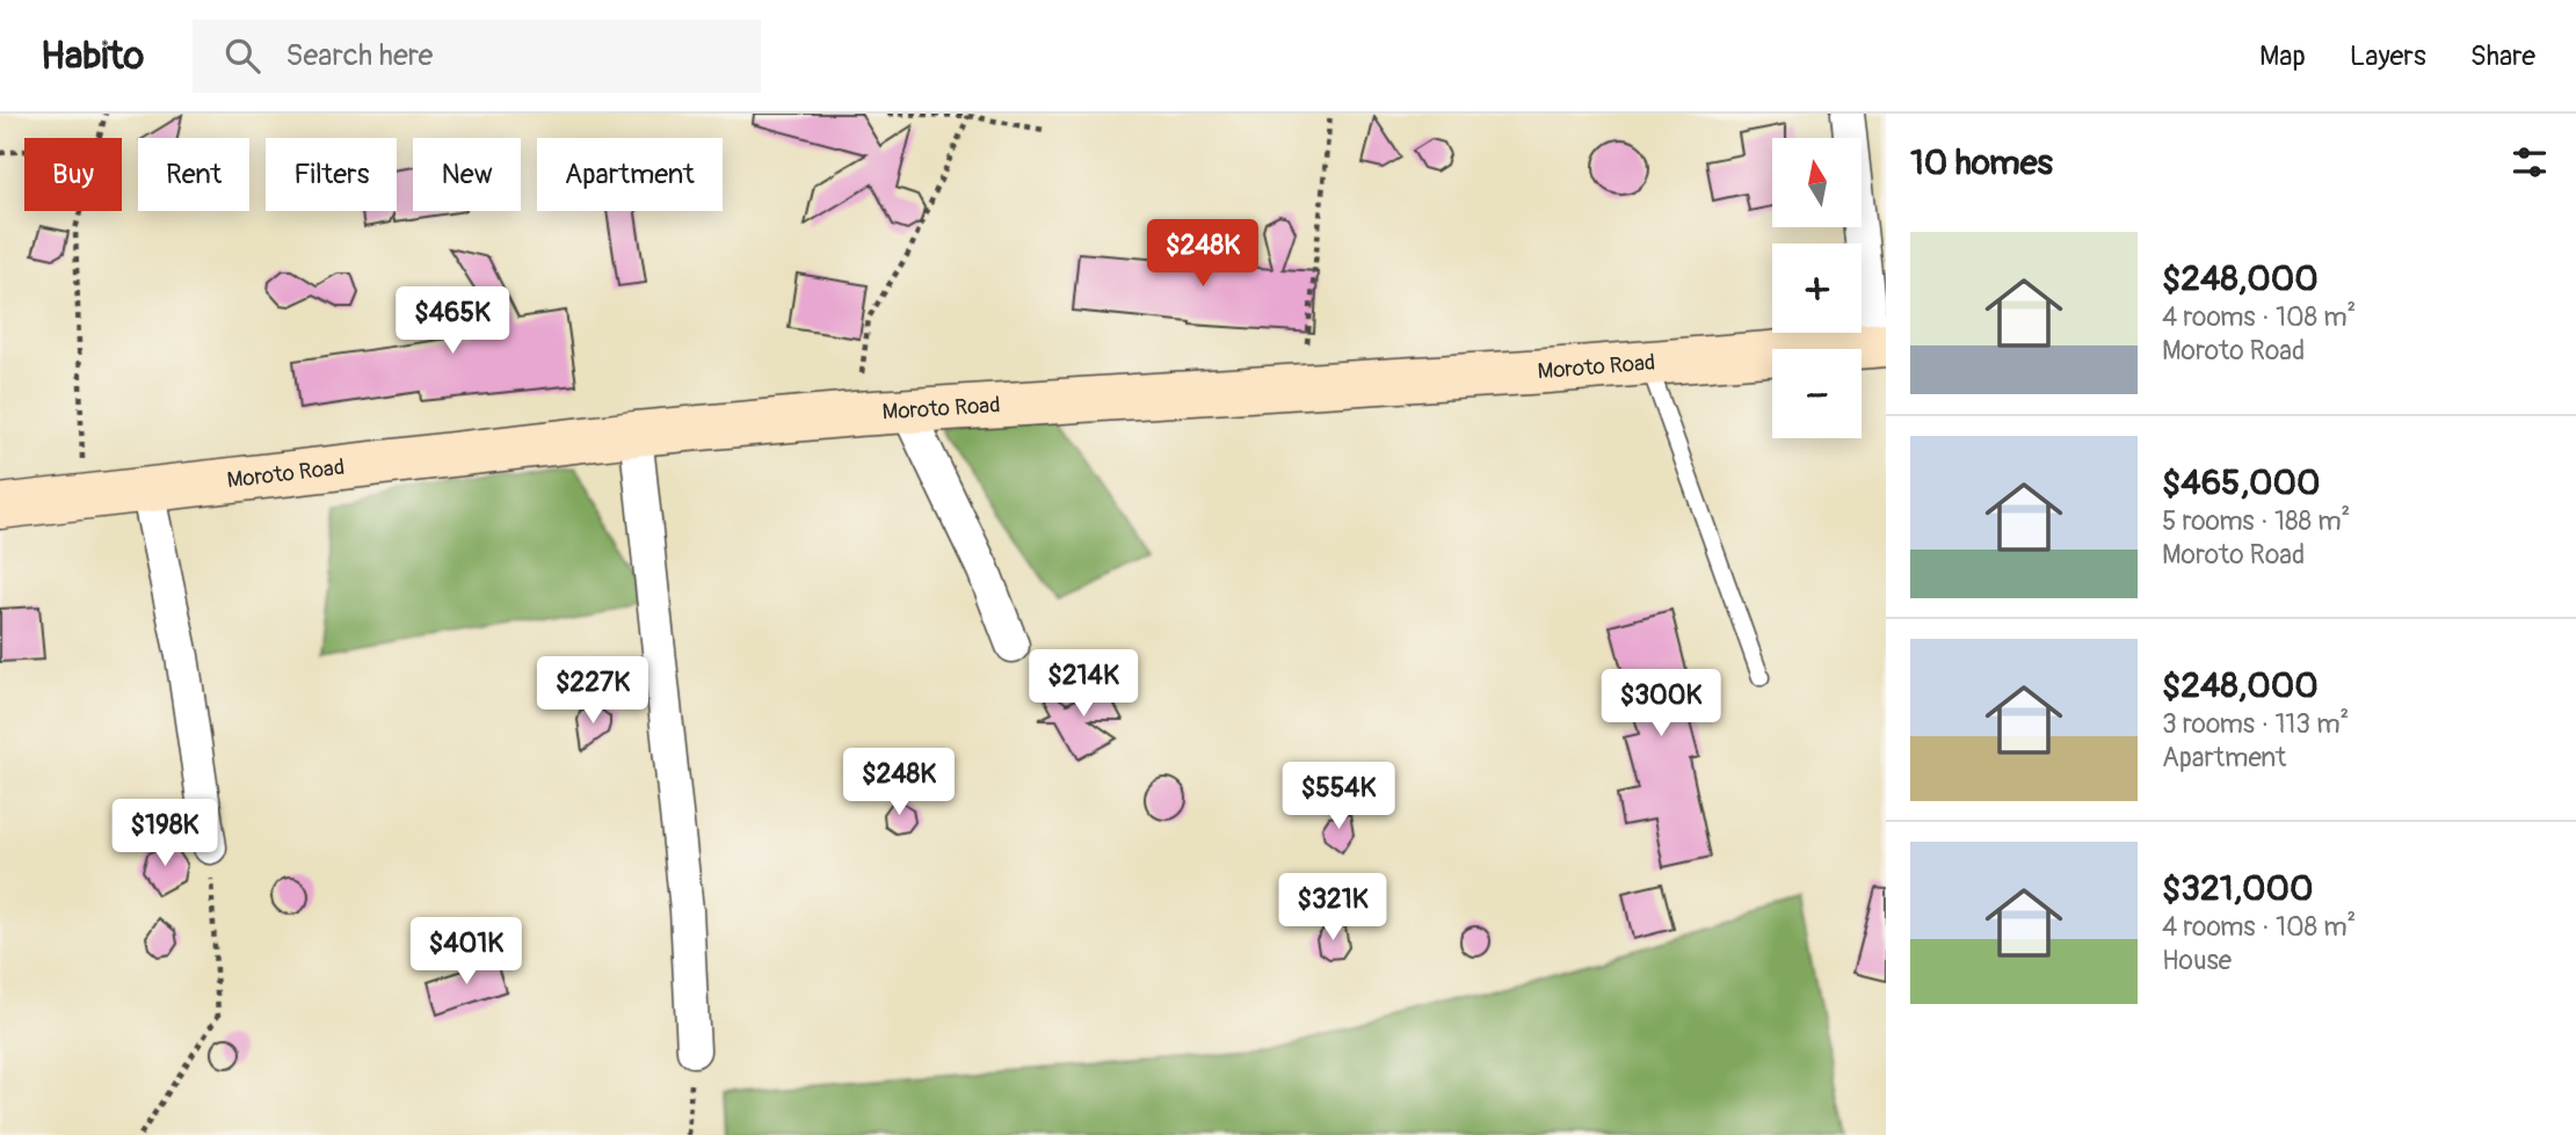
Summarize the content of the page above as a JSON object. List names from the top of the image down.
{
  "streets": {
    "main road": ["Moroto Road"]
  },
  "north": "top",
  "page": {
    "header": "Habito",
    "search": "Search here",
    "nav": ["Map", "Layers", "Share"],
    "heading": "10 homes",
    "map_buttons": ["+", "−"],
    "chip": [
      "Buy",
      "Rent",
      "Filters",
      "New",
      "Apartment"
    ],
    "list": [
      {
        "name": "$248,000",
        "note": "4 rooms · 108 m² · Moroto Road"
      },
      {
        "name": "$465,000",
        "note": "5 rooms · 188 m² · Moroto Road"
      },
      {
        "name": "$248,000",
        "note": "3 rooms · 113 m² · Apartment"
      },
      {
        "name": "$321,000",
        "note": "4 rooms · 108 m² · House"
      }
    ],
    "price": [
      "$248K",
      "$465K",
      "$214K",
      "$227K",
      "$300K",
      "$248K",
      "$554K",
      "$198K",
      "$321K",
      "$401K"
    ]
  }
}
